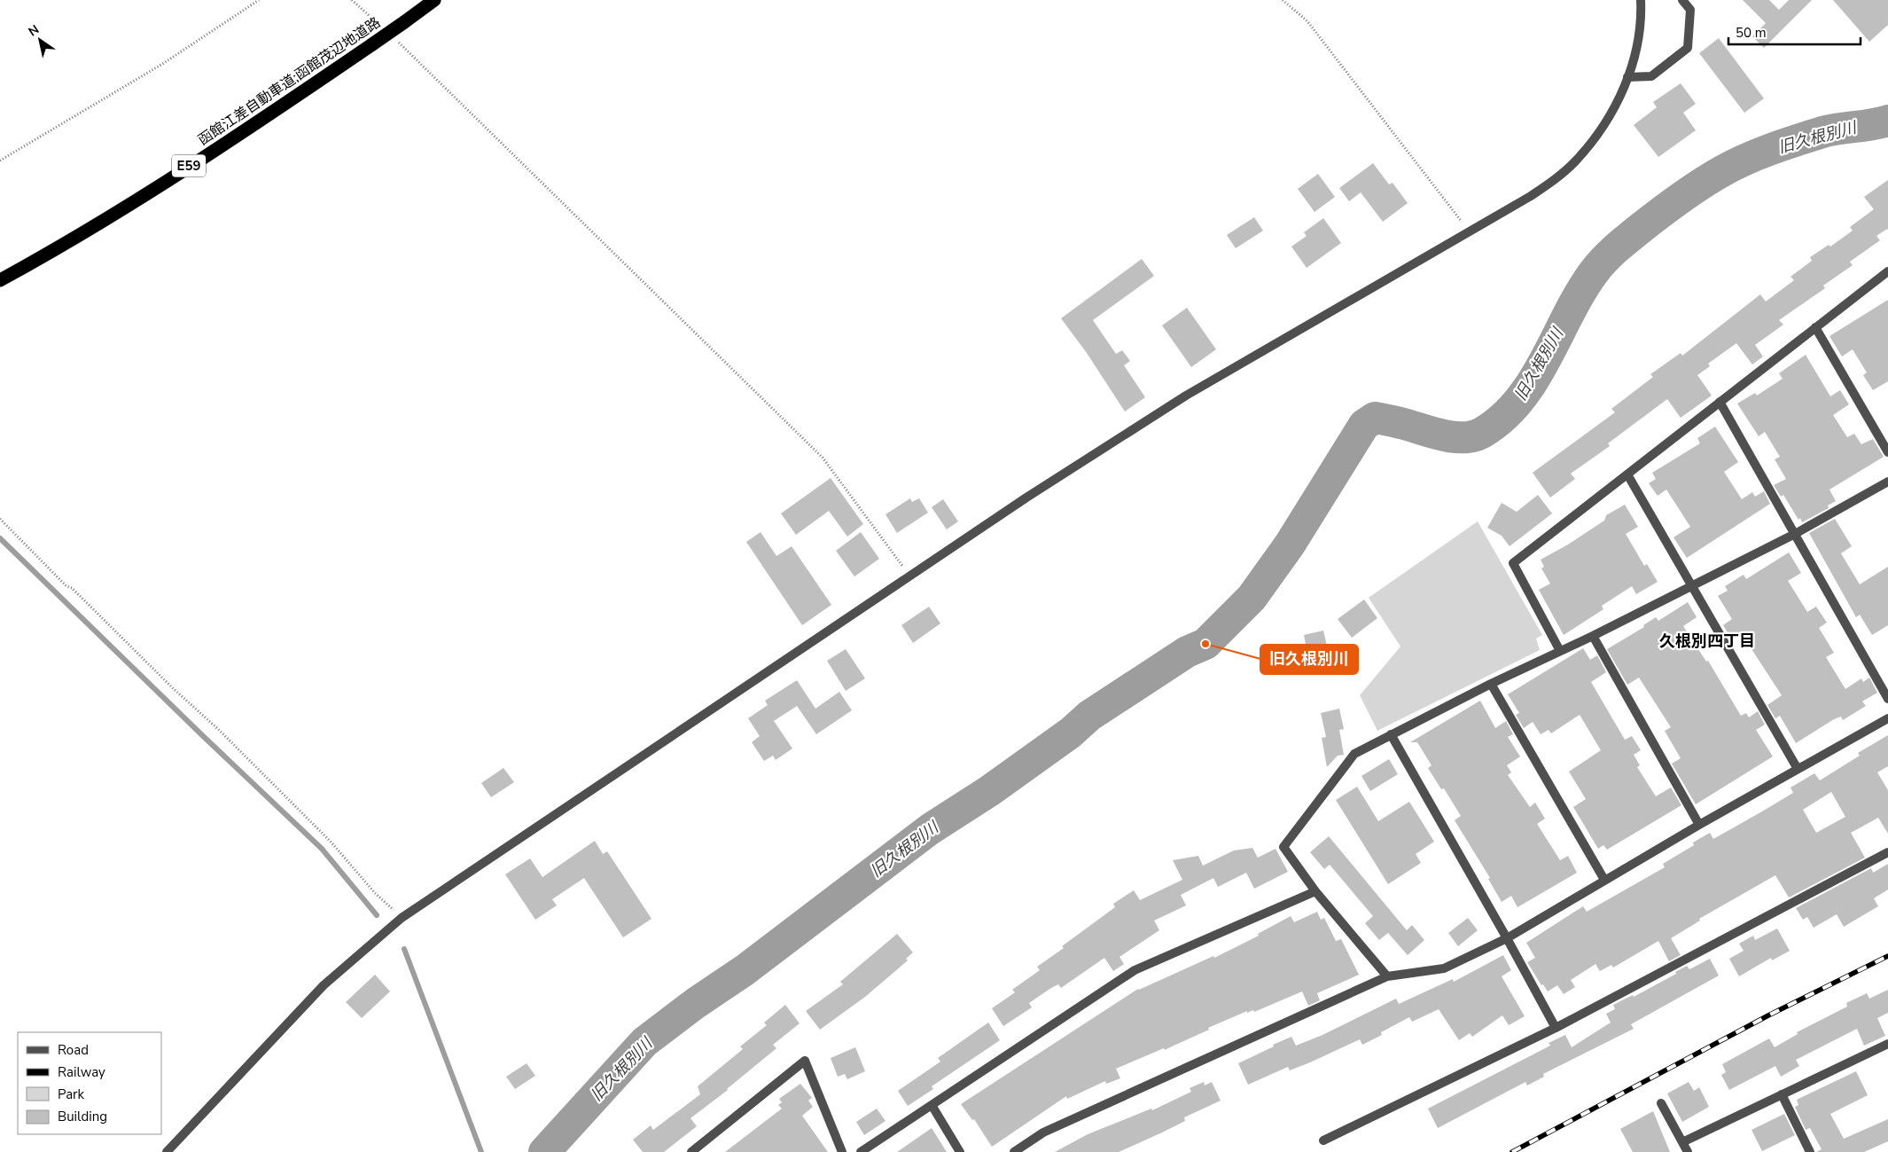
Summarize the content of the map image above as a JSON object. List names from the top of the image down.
{
  "streets": {
    "highway": ["函館江差自動車道;函館茂辺地道路", "E59"]
  },
  "districts": ["久根別四丁目"],
  "water": ["旧久根別川"],
  "places": ["旧久根別川"],
  "legend": [
    "Road",
    "Railway",
    "Park",
    "Building"
  ],
  "scale_bar": "50 m",
  "north": "top left"
}
